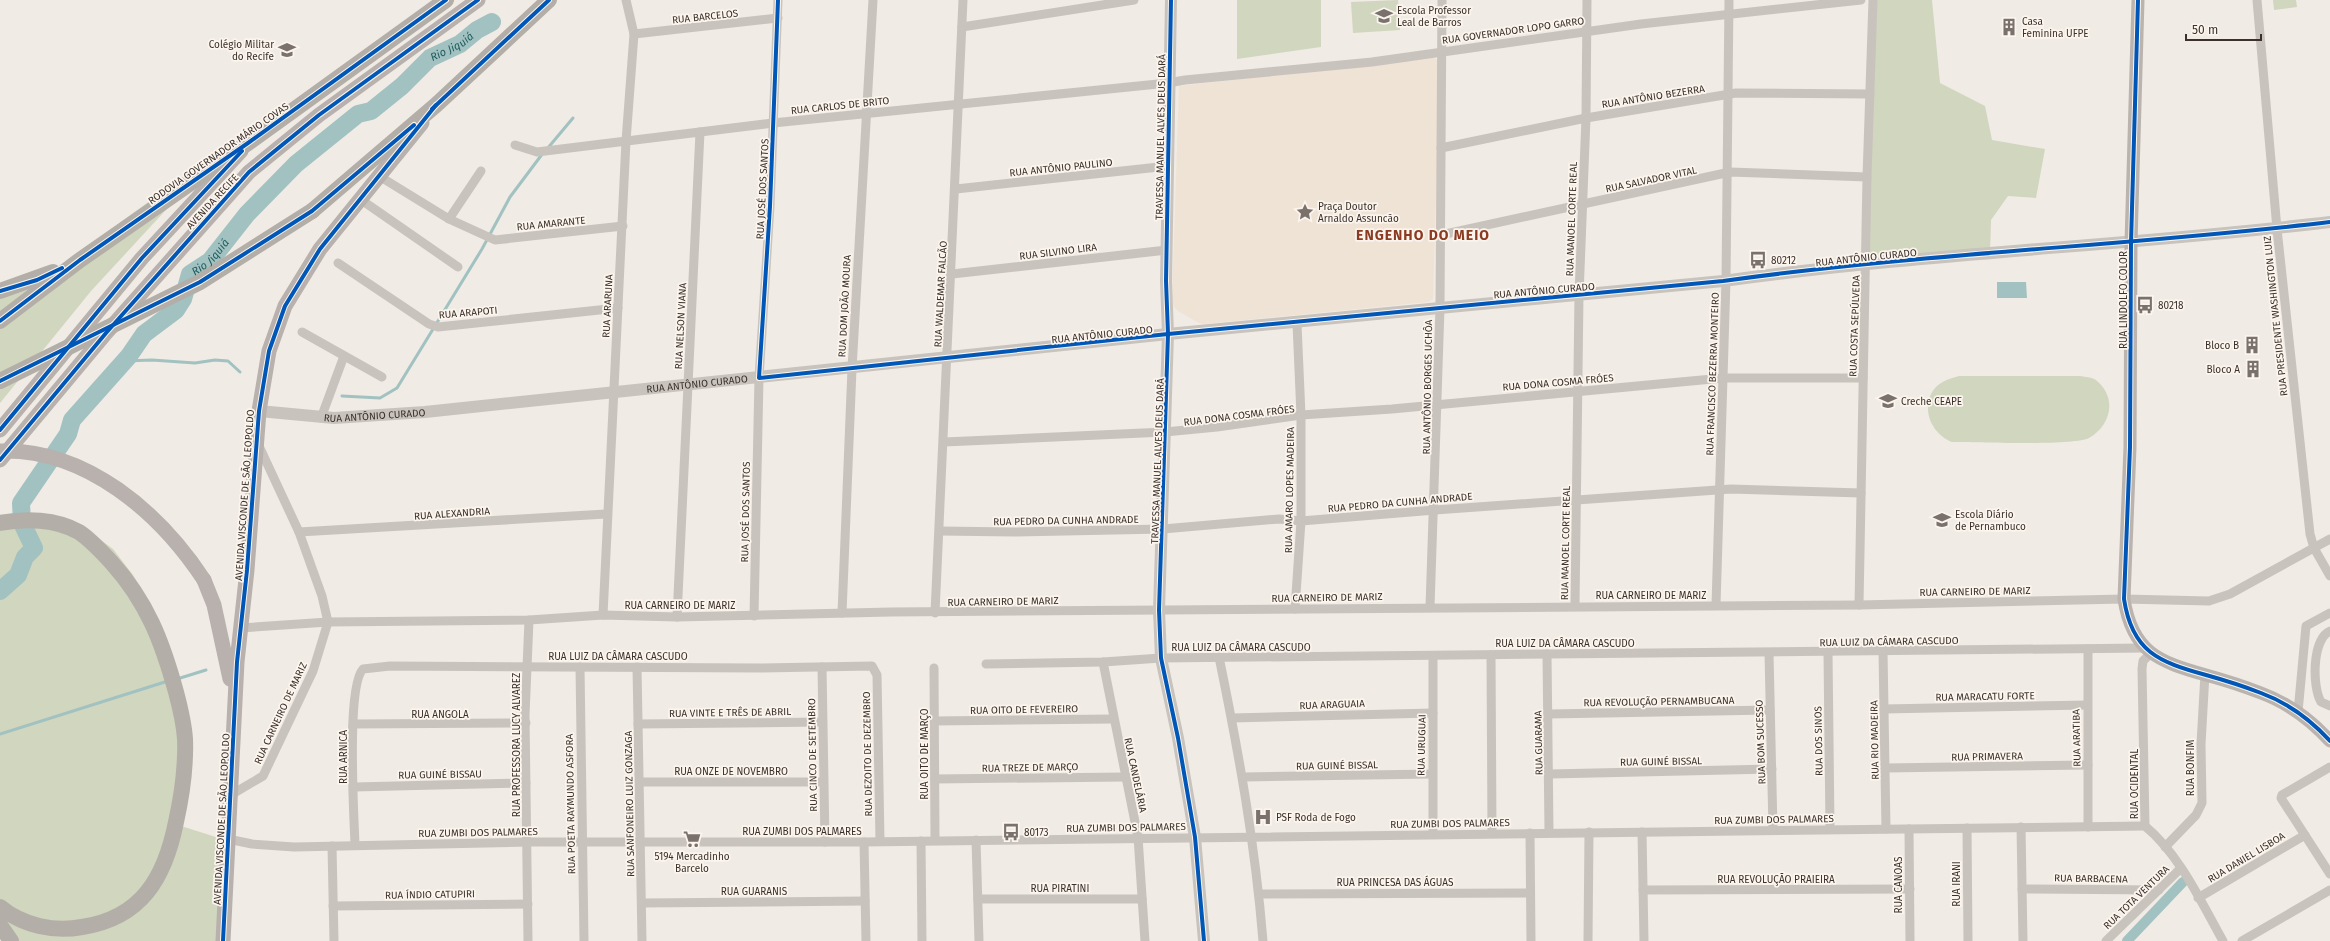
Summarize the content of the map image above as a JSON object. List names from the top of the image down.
{
  "streets": {
    "highway": ["RODOVIA GOVERNADOR MÁRIO COVAS", "AVENIDA VISCONDE DE SÃO LEOPOLDO"],
    "main road": ["AVENIDA RECIFE", "RUA LINDOLFO COLOR"],
    "street": [
      "RUA BARCELOS",
      "RUA GOVERNADOR LOPO GARRO",
      "RUA ANTÔNIO BEZERRA",
      "RUA CARLOS DE BRITO",
      "TRAVESSA MANUEL ALVES DEUS DARÁ",
      "RUA ANTÔNIO PAULINO",
      "RUA SALVADOR VITAL",
      "RUA JOSÉ DOS SANTOS",
      "RUA MANOEL CORTE REAL",
      "RUA AMARANTE",
      "RUA SILVINO LIRA",
      "RUA ANTÔNIO CURADO",
      "RUA WALDEMAR FALCÃO",
      "RUA ARARUNA",
      "RUA DOM JOÃO MOURA",
      "RUA ARAPOTI",
      "RUA PRESIDENTE WASHINGTON LUIZ",
      "RUA NELSON VIANA",
      "RUA COSTA SEPÚLVEDA",
      "RUA FRANCISCO BEZERRA MONTEIRO",
      "RUA DONA COSMA FRÓES",
      "RUA ANTÔNIO BORGES UCHÔA",
      "RUA AMARO LOPES MADEIRA",
      "RUA PEDRO DA CUNHA ANDRADE",
      "RUA ALEXANDRIA",
      "RUA CARNEIRO DE MARIZ",
      "RUA LUIZ DA CÂMARA CASCUDO",
      "RUA MARACATU FORTE",
      "RUA REVOLUÇÃO PERNAMBUCANA",
      "RUA ARAGUAIA",
      "RUA OITO DE FEVEREIRO",
      "RUA VINTE E TRÊS DE ABRIL",
      "RUA ANGOLA",
      "RUA ARATIBA",
      "RUA RIO MADEIRA",
      "RUA DOS SINOS",
      "RUA BOM SUCESSO",
      "RUA GUARAMA",
      "RUA PROFESSORA LUCY ALVAREZ",
      "RUA URUGUAI",
      "RUA DEZOITO DE DEZEMBRO",
      "RUA OITO DE MARÇO",
      "RUA CINCO DE SETEMBRO",
      "RUA PRIMAVERA",
      "RUA ARNICA",
      "RUA GUINÉ BISSAL",
      "RUA TREZE DE MARÇO",
      "RUA BONFIM",
      "RUA ONZE DE NOVEMBRO",
      "RUA GUINÉ BISSAU",
      "RUA CANDELÁRIA",
      "RUA OCIDENTAL",
      "RUA POETA RAYMUNDO ASFORA",
      "RUA SANFONEIRO LUIZ GONZAGA",
      "RUA ZUMBI DOS PALMARES",
      "RUA DANIEL LISBOA",
      "RUA BARBACENA",
      "RUA REVOLUÇÃO PRAIEIRA",
      "RUA PRINCESA DAS ÁGUAS",
      "RUA IRANI",
      "RUA CANOAS",
      "RUA PIRATINI",
      "RUA GUARANIS",
      "RUA ÍNDIO CATUPIRI",
      "RUA TOTA VENTURA"
    ]
  },
  "crossings": [
    ["RUA BARCELOS", "RUA JOSÉ DOS SANTOS"],
    ["RUA BARCELOS", "RUA ARARUNA"],
    ["RUA GOVERNADOR LOPO GARRO", "RUA CARLOS DE BRITO"],
    ["RUA GOVERNADOR LOPO GARRO", "TRAVESSA MANUEL ALVES DEUS DARÁ"],
    ["RUA GOVERNADOR LOPO GARRO", "RUA MANOEL CORTE REAL"],
    ["RUA GOVERNADOR LOPO GARRO", "RUA FRANCISCO BEZERRA MONTEIRO"],
    ["RUA GOVERNADOR LOPO GARRO", "RUA ANTÔNIO BORGES UCHÔA"],
    ["RUA ANTÔNIO BEZERRA", "RUA MANOEL CORTE REAL"],
    ["RUA ANTÔNIO BEZERRA", "RUA COSTA SEPÚLVEDA"],
    ["RUA ANTÔNIO BEZERRA", "RUA FRANCISCO BEZERRA MONTEIRO"],
    ["RUA ANTÔNIO BEZERRA", "RUA ANTÔNIO BORGES UCHÔA"],
    ["RUA CARLOS DE BRITO", "TRAVESSA MANUEL ALVES DEUS DARÁ"],
    ["RUA CARLOS DE BRITO", "RUA JOSÉ DOS SANTOS"],
    ["RUA CARLOS DE BRITO", "RUA WALDEMAR FALCÃO"],
    ["RUA CARLOS DE BRITO", "RUA ARARUNA"],
    ["RUA CARLOS DE BRITO", "RUA DOM JOÃO MOURA"],
    ["RUA CARLOS DE BRITO", "RUA NELSON VIANA"],
    ["TRAVESSA MANUEL ALVES DEUS DARÁ", "RUA ANTÔNIO PAULINO"],
    ["TRAVESSA MANUEL ALVES DEUS DARÁ", "RUA SILVINO LIRA"],
    ["TRAVESSA MANUEL ALVES DEUS DARÁ", "RUA ANTÔNIO CURADO"],
    ["TRAVESSA MANUEL ALVES DEUS DARÁ", "RUA DONA COSMA FRÓES"],
    ["TRAVESSA MANUEL ALVES DEUS DARÁ", "RUA PEDRO DA CUNHA ANDRADE"],
    ["TRAVESSA MANUEL ALVES DEUS DARÁ", "RUA CARNEIRO DE MARIZ"],
    ["TRAVESSA MANUEL ALVES DEUS DARÁ", "RUA LUIZ DA CÂMARA CASCUDO"],
    ["TRAVESSA MANUEL ALVES DEUS DARÁ", "RUA ZUMBI DOS PALMARES"],
    ["RODOVIA GOVERNADOR MÁRIO COVAS", "AVENIDA RECIFE"],
    ["RUA ANTÔNIO PAULINO", "RUA WALDEMAR FALCÃO"],
    ["RUA SALVADOR VITAL", "RUA MANOEL CORTE REAL"],
    ["RUA SALVADOR VITAL", "RUA COSTA SEPÚLVEDA"],
    ["RUA SALVADOR VITAL", "RUA FRANCISCO BEZERRA MONTEIRO"],
    ["RUA SALVADOR VITAL", "RUA ANTÔNIO BORGES UCHÔA"],
    ["RUA JOSÉ DOS SANTOS", "RUA ANTÔNIO CURADO"],
    ["RUA JOSÉ DOS SANTOS", "RUA CARNEIRO DE MARIZ"],
    ["RUA MANOEL CORTE REAL", "RUA ANTÔNIO CURADO"],
    ["RUA MANOEL CORTE REAL", "RUA DONA COSMA FRÓES"],
    ["RUA MANOEL CORTE REAL", "RUA PEDRO DA CUNHA ANDRADE"],
    ["RUA MANOEL CORTE REAL", "RUA CARNEIRO DE MARIZ"],
    ["RUA AMARANTE", "RUA ARARUNA"],
    ["RUA AMARANTE", "AVENIDA VISCONDE DE SÃO LEOPOLDO"],
    ["RUA SILVINO LIRA", "RUA WALDEMAR FALCÃO"],
    ["RUA ANTÔNIO CURADO", "RUA WALDEMAR FALCÃO"],
    ["RUA ANTÔNIO CURADO", "RUA LINDOLFO COLOR"],
    ["RUA ANTÔNIO CURADO", "RUA ARARUNA"],
    ["RUA ANTÔNIO CURADO", "RUA DOM JOÃO MOURA"],
    ["RUA ANTÔNIO CURADO", "RUA PRESIDENTE WASHINGTON LUIZ"],
    ["RUA ANTÔNIO CURADO", "RUA NELSON VIANA"],
    ["RUA ANTÔNIO CURADO", "RUA COSTA SEPÚLVEDA"],
    ["RUA ANTÔNIO CURADO", "RUA FRANCISCO BEZERRA MONTEIRO"],
    ["RUA ANTÔNIO CURADO", "RUA ANTÔNIO BORGES UCHÔA"],
    ["RUA ANTÔNIO CURADO", "RUA AMARO LOPES MADEIRA"],
    ["RUA ANTÔNIO CURADO", "AVENIDA VISCONDE DE SÃO LEOPOLDO"],
    ["RUA WALDEMAR FALCÃO", "RUA DONA COSMA FRÓES"],
    ["RUA WALDEMAR FALCÃO", "RUA PEDRO DA CUNHA ANDRADE"],
    ["RUA WALDEMAR FALCÃO", "RUA CARNEIRO DE MARIZ"],
    ["RUA LINDOLFO COLOR", "RUA CARNEIRO DE MARIZ"],
    ["RUA LINDOLFO COLOR", "RUA LUIZ DA CÂMARA CASCUDO"],
    ["RUA LINDOLFO COLOR", "RUA OCIDENTAL"],
    ["RUA ARARUNA", "RUA ARAPOTI"],
    ["RUA ARARUNA", "RUA ALEXANDRIA"],
    ["RUA ARARUNA", "RUA CARNEIRO DE MARIZ"],
    ["RUA DOM JOÃO MOURA", "RUA CARNEIRO DE MARIZ"],
    ["RUA PRESIDENTE WASHINGTON LUIZ", "RUA CARNEIRO DE MARIZ"],
    ["RUA NELSON VIANA", "RUA CARNEIRO DE MARIZ"],
    ["RUA COSTA SEPÚLVEDA", "RUA DONA COSMA FRÓES"],
    ["RUA COSTA SEPÚLVEDA", "RUA PEDRO DA CUNHA ANDRADE"],
    ["RUA COSTA SEPÚLVEDA", "RUA CARNEIRO DE MARIZ"],
    ["RUA FRANCISCO BEZERRA MONTEIRO", "RUA DONA COSMA FRÓES"],
    ["RUA FRANCISCO BEZERRA MONTEIRO", "RUA PEDRO DA CUNHA ANDRADE"],
    ["RUA FRANCISCO BEZERRA MONTEIRO", "RUA CARNEIRO DE MARIZ"],
    ["RUA DONA COSMA FRÓES", "RUA ANTÔNIO BORGES UCHÔA"],
    ["RUA DONA COSMA FRÓES", "RUA AMARO LOPES MADEIRA"],
    ["RUA ANTÔNIO BORGES UCHÔA", "RUA PEDRO DA CUNHA ANDRADE"],
    ["RUA ANTÔNIO BORGES UCHÔA", "RUA CARNEIRO DE MARIZ"],
    ["RUA AMARO LOPES MADEIRA", "RUA PEDRO DA CUNHA ANDRADE"],
    ["RUA AMARO LOPES MADEIRA", "RUA CARNEIRO DE MARIZ"],
    ["AVENIDA VISCONDE DE SÃO LEOPOLDO", "RUA CARNEIRO DE MARIZ"],
    ["AVENIDA VISCONDE DE SÃO LEOPOLDO", "RUA ZUMBI DOS PALMARES"],
    ["RUA CARNEIRO DE MARIZ", "RUA PROFESSORA LUCY ALVAREZ"],
    ["RUA LUIZ DA CÂMARA CASCUDO", "RUA ARATIBA"],
    ["RUA LUIZ DA CÂMARA CASCUDO", "RUA RIO MADEIRA"],
    ["RUA LUIZ DA CÂMARA CASCUDO", "RUA DOS SINOS"],
    ["RUA LUIZ DA CÂMARA CASCUDO", "RUA BOM SUCESSO"],
    ["RUA LUIZ DA CÂMARA CASCUDO", "RUA GUARAMA"],
    ["RUA LUIZ DA CÂMARA CASCUDO", "RUA PROFESSORA LUCY ALVAREZ"],
    ["RUA LUIZ DA CÂMARA CASCUDO", "RUA URUGUAI"],
    ["RUA LUIZ DA CÂMARA CASCUDO", "RUA DEZOITO DE DEZEMBRO"],
    ["RUA LUIZ DA CÂMARA CASCUDO", "RUA CINCO DE SETEMBRO"],
    ["RUA LUIZ DA CÂMARA CASCUDO", "RUA ARNICA"],
    ["RUA LUIZ DA CÂMARA CASCUDO", "RUA CANDELÁRIA"],
    ["RUA LUIZ DA CÂMARA CASCUDO", "RUA OCIDENTAL"],
    ["RUA LUIZ DA CÂMARA CASCUDO", "RUA POETA RAYMUNDO ASFORA"],
    ["RUA LUIZ DA CÂMARA CASCUDO", "RUA SANFONEIRO LUIZ GONZAGA"],
    ["RUA MARACATU FORTE", "RUA ARATIBA"],
    ["RUA MARACATU FORTE", "RUA RIO MADEIRA"],
    ["RUA REVOLUÇÃO PERNAMBUCANA", "RUA BOM SUCESSO"],
    ["RUA REVOLUÇÃO PERNAMBUCANA", "RUA GUARAMA"],
    ["RUA ARAGUAIA", "RUA URUGUAI"],
    ["RUA OITO DE FEVEREIRO", "RUA OITO DE MARÇO"],
    ["RUA OITO DE FEVEREIRO", "RUA CANDELÁRIA"],
    ["RUA VINTE E TRÊS DE ABRIL", "RUA CINCO DE SETEMBRO"],
    ["RUA VINTE E TRÊS DE ABRIL", "RUA SANFONEIRO LUIZ GONZAGA"],
    ["RUA ANGOLA", "RUA PROFESSORA LUCY ALVAREZ"],
    ["RUA ANGOLA", "RUA ARNICA"],
    ["RUA ARATIBA", "RUA PRIMAVERA"],
    ["RUA ARATIBA", "RUA ZUMBI DOS PALMARES"],
    ["RUA RIO MADEIRA", "RUA PRIMAVERA"],
    ["RUA RIO MADEIRA", "RUA ZUMBI DOS PALMARES"],
    ["RUA DOS SINOS", "RUA ZUMBI DOS PALMARES"],
    ["RUA BOM SUCESSO", "RUA GUINÉ BISSAL"],
    ["RUA BOM SUCESSO", "RUA ZUMBI DOS PALMARES"],
    ["RUA GUARAMA", "RUA GUINÉ BISSAL"],
    ["RUA GUARAMA", "RUA ZUMBI DOS PALMARES"],
    ["RUA PROFESSORA LUCY ALVAREZ", "RUA GUINÉ BISSAU"],
    ["RUA PROFESSORA LUCY ALVAREZ", "RUA ZUMBI DOS PALMARES"],
    ["RUA PROFESSORA LUCY ALVAREZ", "RUA ÍNDIO CATUPIRI"],
    ["RUA URUGUAI", "RUA GUINÉ BISSAL"],
    ["RUA URUGUAI", "RUA ZUMBI DOS PALMARES"],
    ["RUA DEZOITO DE DEZEMBRO", "RUA ZUMBI DOS PALMARES"],
    ["RUA OITO DE MARÇO", "RUA TREZE DE MARÇO"],
    ["RUA OITO DE MARÇO", "RUA ZUMBI DOS PALMARES"],
    ["RUA CINCO DE SETEMBRO", "RUA ONZE DE NOVEMBRO"],
    ["RUA CINCO DE SETEMBRO", "RUA ZUMBI DOS PALMARES"],
    ["RUA ARNICA", "RUA GUINÉ BISSAU"],
    ["RUA ARNICA", "RUA ZUMBI DOS PALMARES"],
    ["RUA TREZE DE MARÇO", "RUA CANDELÁRIA"],
    ["RUA BONFIM", "RUA OCIDENTAL"],
    ["RUA ONZE DE NOVEMBRO", "RUA SANFONEIRO LUIZ GONZAGA"],
    ["RUA CANDELÁRIA", "RUA ZUMBI DOS PALMARES"],
    ["RUA CANDELÁRIA", "RUA PIRATINI"],
    ["RUA OCIDENTAL", "RUA ZUMBI DOS PALMARES"],
    ["RUA OCIDENTAL", "RUA DANIEL LISBOA"],
    ["RUA OCIDENTAL", "RUA TOTA VENTURA"],
    ["RUA POETA RAYMUNDO ASFORA", "RUA ZUMBI DOS PALMARES"],
    ["RUA SANFONEIRO LUIZ GONZAGA", "RUA ZUMBI DOS PALMARES"],
    ["RUA SANFONEIRO LUIZ GONZAGA", "RUA GUARANIS"],
    ["RUA ZUMBI DOS PALMARES", "RUA IRANI"],
    ["RUA ZUMBI DOS PALMARES", "RUA CANOAS"],
    ["RUA BARBACENA", "RUA TOTA VENTURA"],
    ["RUA REVOLUÇÃO PRAIEIRA", "RUA CANOAS"]
  ],
  "districts": ["ENGENHO DO MEIO"],
  "water": ["Rio Jiquiá"],
  "places": {
    "school or university": [
      "Escola Professor Leal de Barros",
      "Colégio Militar do Recife",
      "Creche CEAPE",
      "Escola Diário de Pernambuco"
    ],
    "building": ["Casa Feminina UFPE", "Bloco B", "Bloco A"],
    "place": ["Praça Doutor Arnaldo Assuncão"],
    "bus stop": ["80212", "80218", "80173"],
    "hospital": ["PSF Roda de Fogo"],
    "supermarket": ["5194 Mercadinho Barcelo"]
  },
  "scale_bar": "50 m"
}
